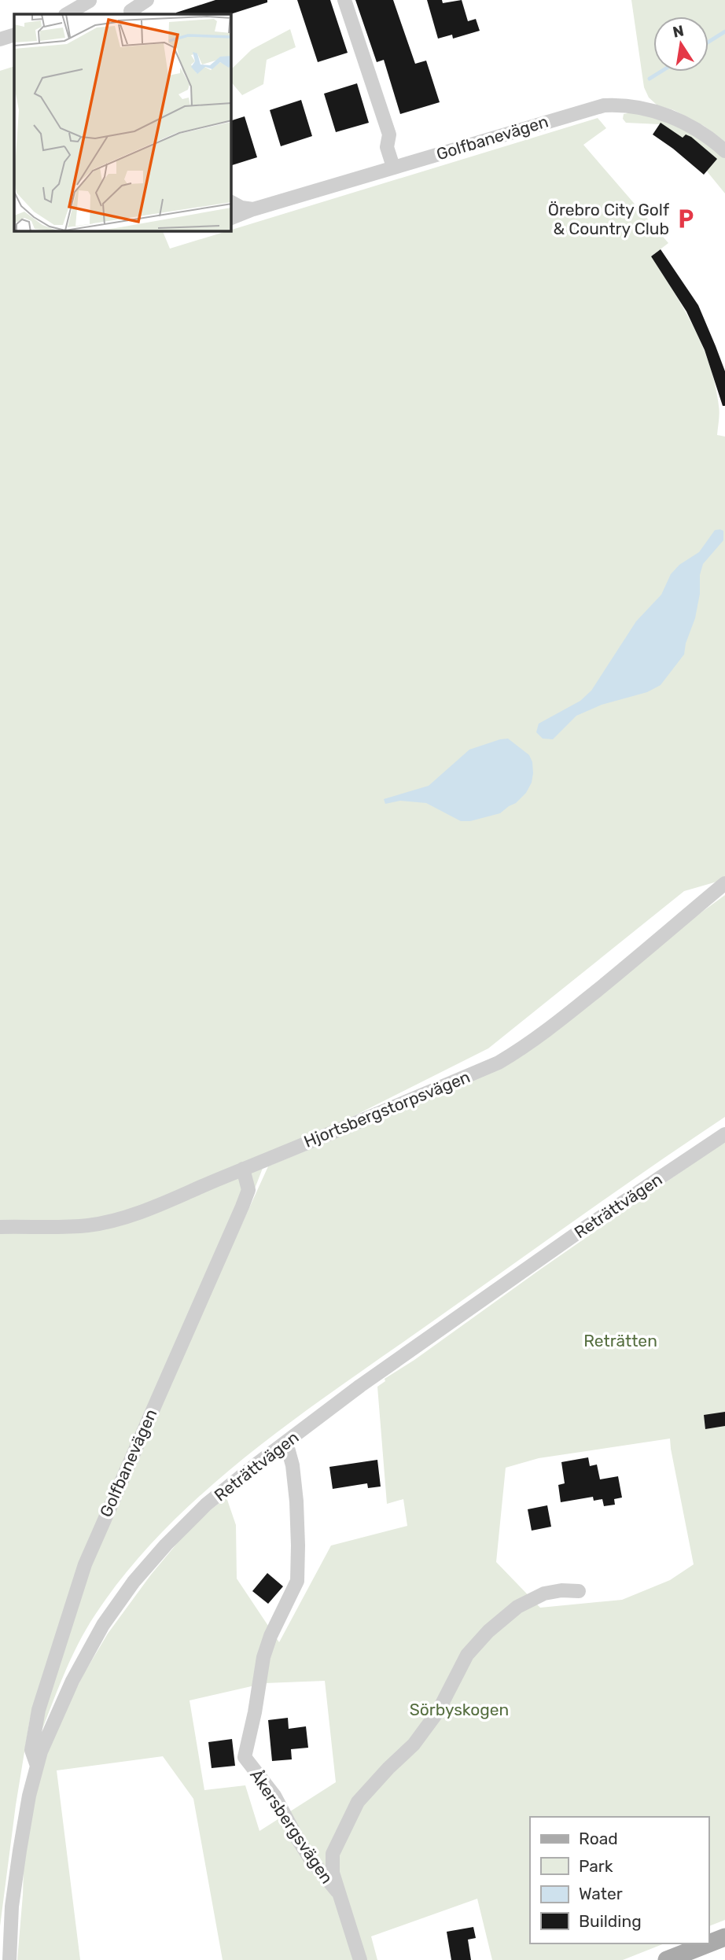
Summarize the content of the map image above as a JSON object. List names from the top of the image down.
{
  "streets": {
    "street": [
      "Golfbanevägen",
      "Hjortsbergstorpsvägen",
      "Reträttvägen",
      "Åkersbergsvägen"
    ]
  },
  "crossings": [
    ["Golfbanevägen", "Hjortsbergstorpsvägen"],
    ["Golfbanevägen", "Reträttvägen"],
    ["Reträttvägen", "Åkersbergsvägen"]
  ],
  "parks": ["Reträtten", "Sörbyskogen"],
  "places": {
    "parking": ["Örebro City Golf & Country Club"]
  },
  "legend": [
    "Road",
    "Park",
    "Water",
    "Building"
  ],
  "north": "top"
}
